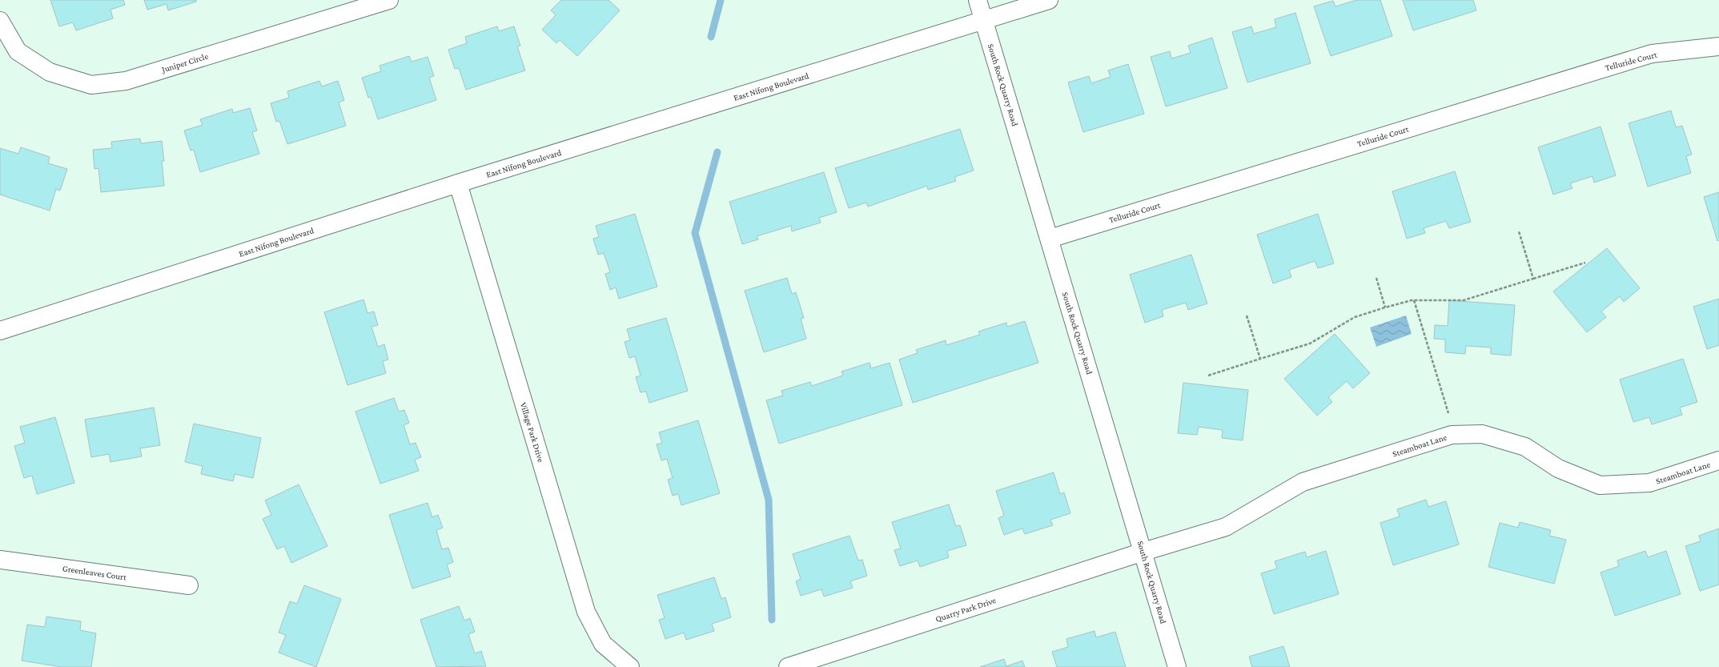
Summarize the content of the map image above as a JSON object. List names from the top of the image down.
{
  "streets": {
    "street": [
      "Telluride Court",
      "Juniper Circle",
      "South Rock Quarry Road",
      "East Nifong Boulevard",
      "Village Park Drive",
      "Steamboat Lane",
      "Greenleaves Court",
      "Quarry Park Drive"
    ]
  },
  "crossings": [
    ["Telluride Court", "South Rock Quarry Road"],
    ["South Rock Quarry Road", "East Nifong Boulevard"],
    ["South Rock Quarry Road", "Steamboat Lane"],
    ["South Rock Quarry Road", "Quarry Park Drive"],
    ["East Nifong Boulevard", "Village Park Drive"],
    ["Steamboat Lane", "Quarry Park Drive"]
  ]
}
